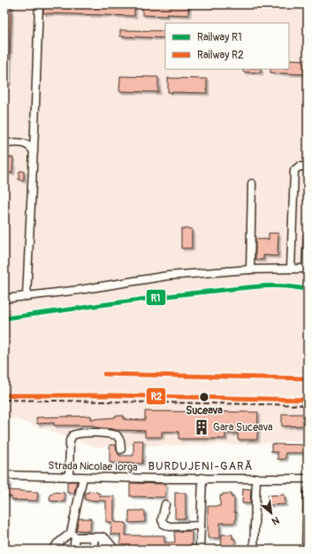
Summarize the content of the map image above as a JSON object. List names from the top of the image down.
{
  "streets": {
    "street": ["Strada Nicolae Iorga"]
  },
  "districts": ["BURDUJENI-GARĂ"],
  "places": {
    "other": ["Suceava"],
    "building": ["Gara Suceava"]
  },
  "lines": ["rail line R1", "rail line R2"],
  "legend": ["Railway R1", "Railway R2"],
  "north": "bottom right"
}
